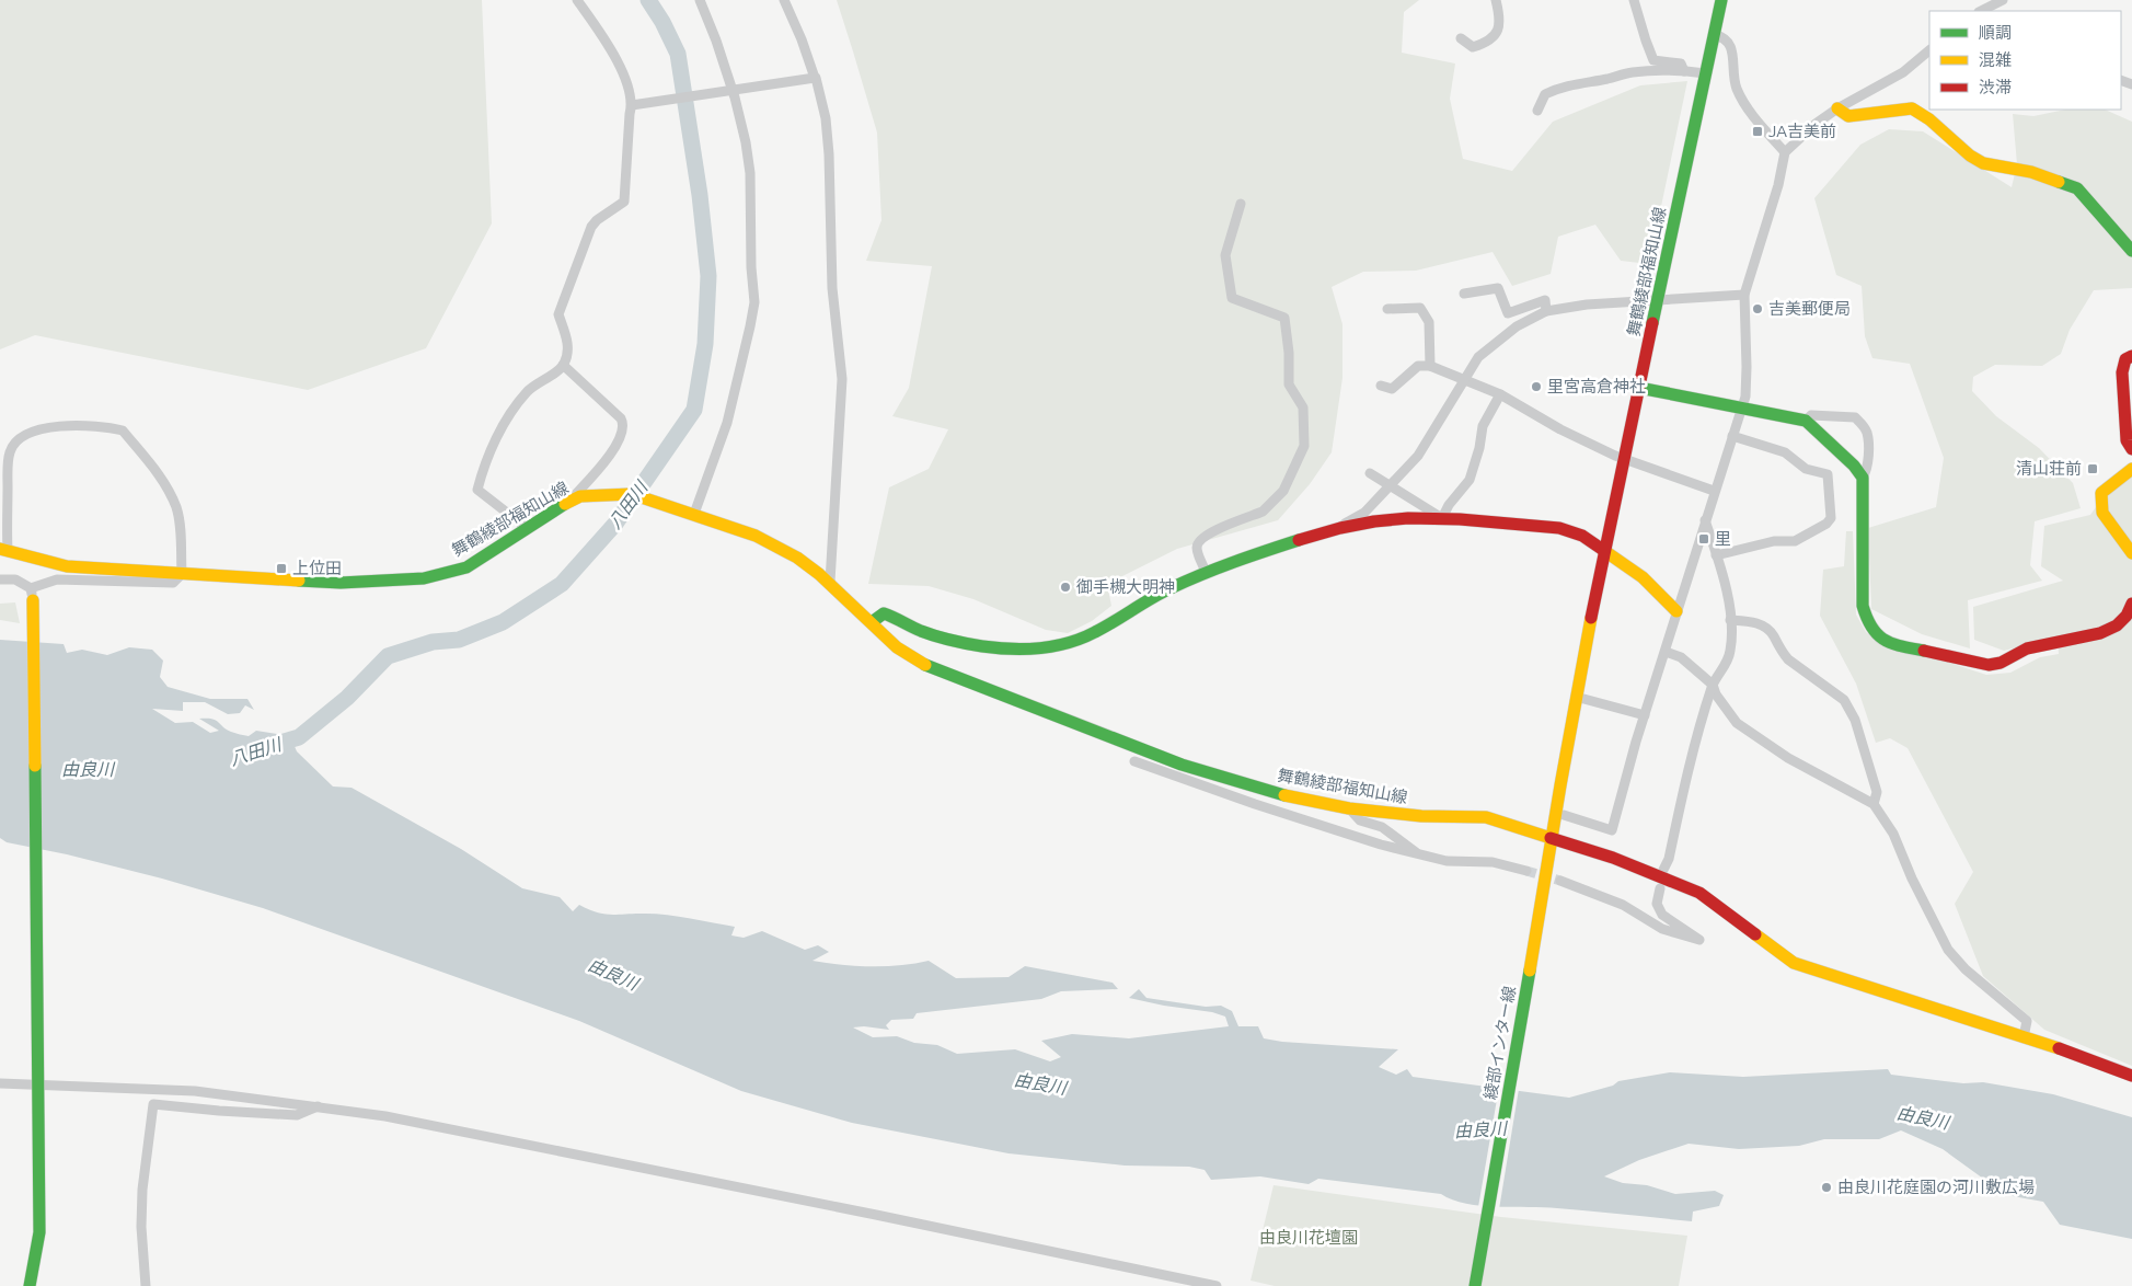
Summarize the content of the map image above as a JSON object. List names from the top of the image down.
{
  "streets": {
    "main road": ["舞鶴綾部福知山線", "綾部インター線"]
  },
  "crossings": [
    ["舞鶴綾部福知山線", "綾部インター線"]
  ],
  "water": ["八田川", "由良川"],
  "parks": ["由良川花壇園"],
  "places": {
    "transit": [
      "JA吉美前",
      "清山荘前",
      "里",
      "上位田"
    ],
    "other": [
      "吉美郵便局",
      "里宮高倉神社",
      "御手槻大明神",
      "由良川花庭園の河川敷広場"
    ]
  },
  "legend": ["順調", "混雑", "渋滞"]
}
